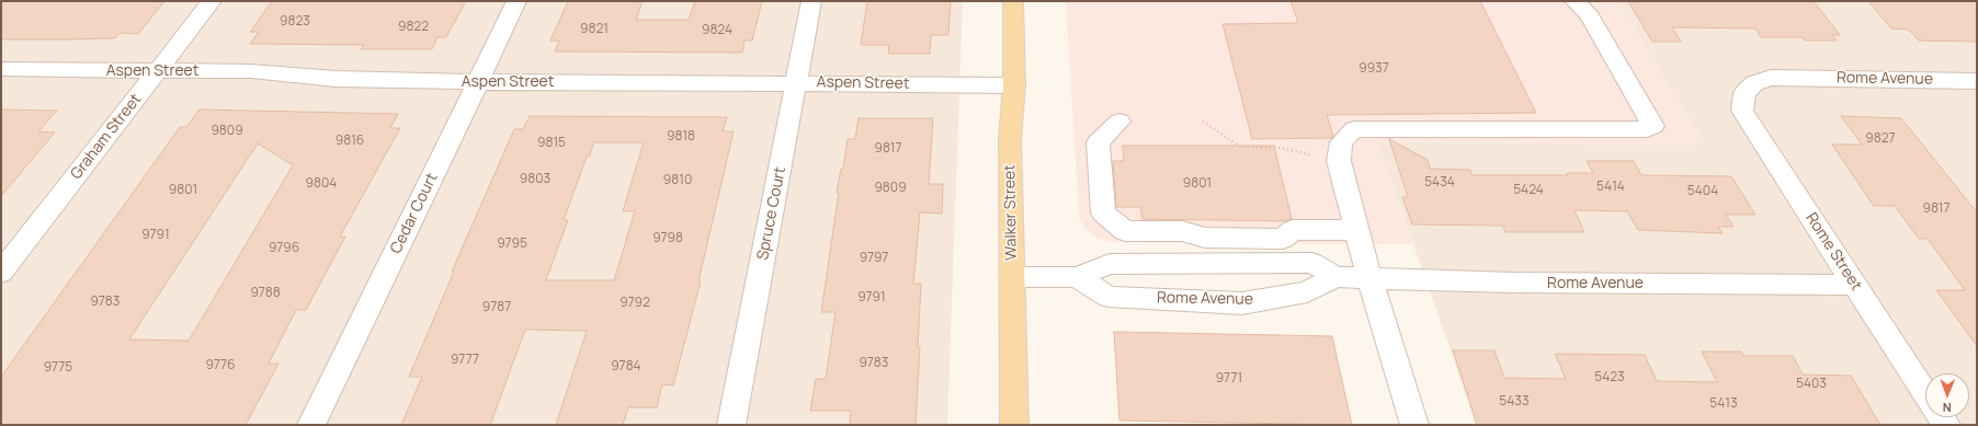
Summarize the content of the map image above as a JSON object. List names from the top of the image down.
{
  "streets": {
    "main road": ["Walker Street"],
    "street": [
      "Aspen Street",
      "Rome Avenue",
      "Graham Street",
      "Cedar Court",
      "Spruce Court",
      "Rome Street"
    ]
  },
  "crossings": [
    ["Aspen Street", "Graham Street"],
    ["Aspen Street", "Walker Street"],
    ["Aspen Street", "Cedar Court"],
    ["Aspen Street", "Spruce Court"],
    ["Rome Avenue", "Walker Street"],
    ["Rome Avenue", "Rome Street"]
  ],
  "house_numbers": [
    "9823",
    "9822",
    "9821",
    "9824",
    "9937",
    "9809",
    "9818",
    "9827",
    "9816",
    "9815",
    "9817",
    "9803",
    "9810",
    "5434",
    "9804",
    "9801",
    "5414",
    "9809",
    "9801",
    "5424",
    "5404",
    "9817",
    "9791",
    "9798",
    "9795",
    "9796",
    "9797",
    "9788",
    "9791",
    "9783",
    "9792",
    "9787",
    "9777",
    "9783",
    "9776",
    "9784",
    "9775",
    "5423",
    "9771",
    "5403",
    "5433",
    "5413"
  ],
  "north": "bottom"
}
